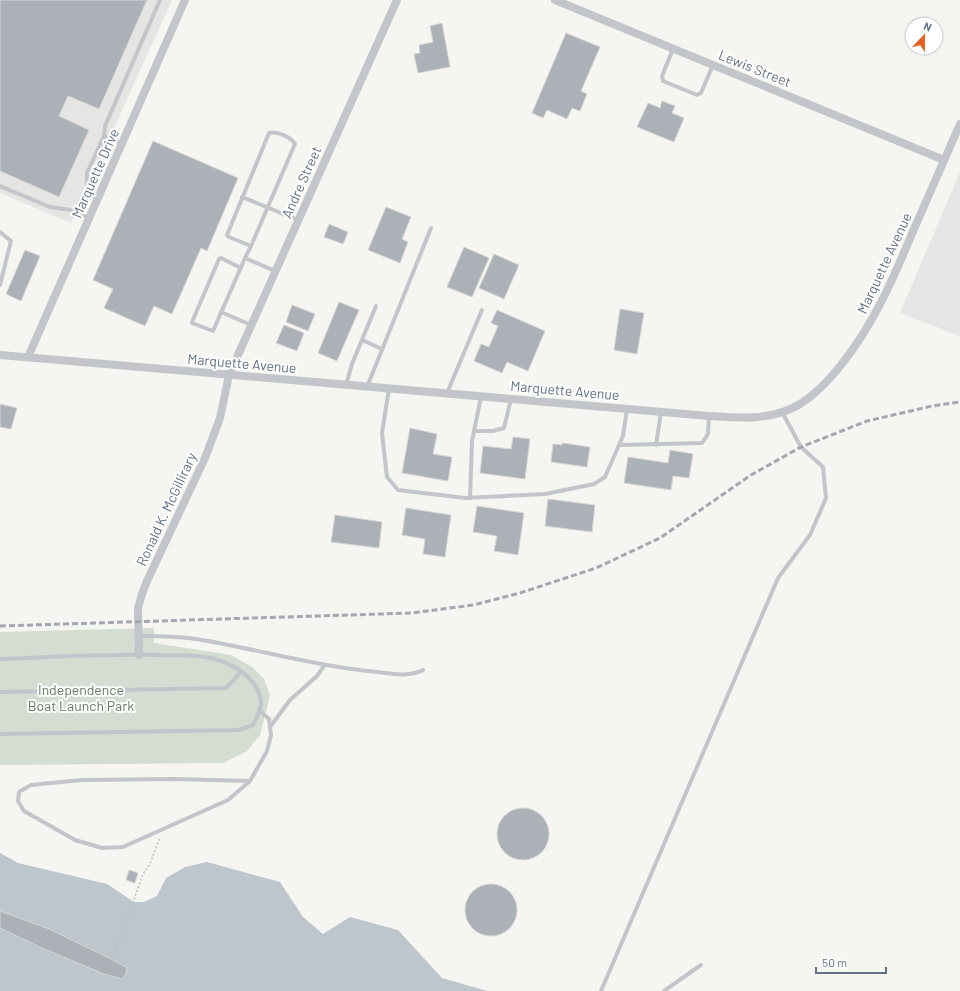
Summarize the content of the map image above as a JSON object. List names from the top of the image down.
{
  "streets": {
    "street": [
      "Lewis Street",
      "Marquette Drive",
      "Andre Street",
      "Marquette Avenue",
      "Ronald K. McGillirary"
    ]
  },
  "crossings": [
    ["Lewis Street", "Marquette Avenue"],
    ["Marquette Drive", "Marquette Avenue"],
    ["Andre Street", "Marquette Avenue"],
    ["Andre Street", "Ronald K. McGillirary"],
    ["Marquette Avenue", "Ronald K. McGillirary"]
  ],
  "parks": ["Independence Boat Launch Park"],
  "scale_bar": "50 m",
  "north": "top"
}
